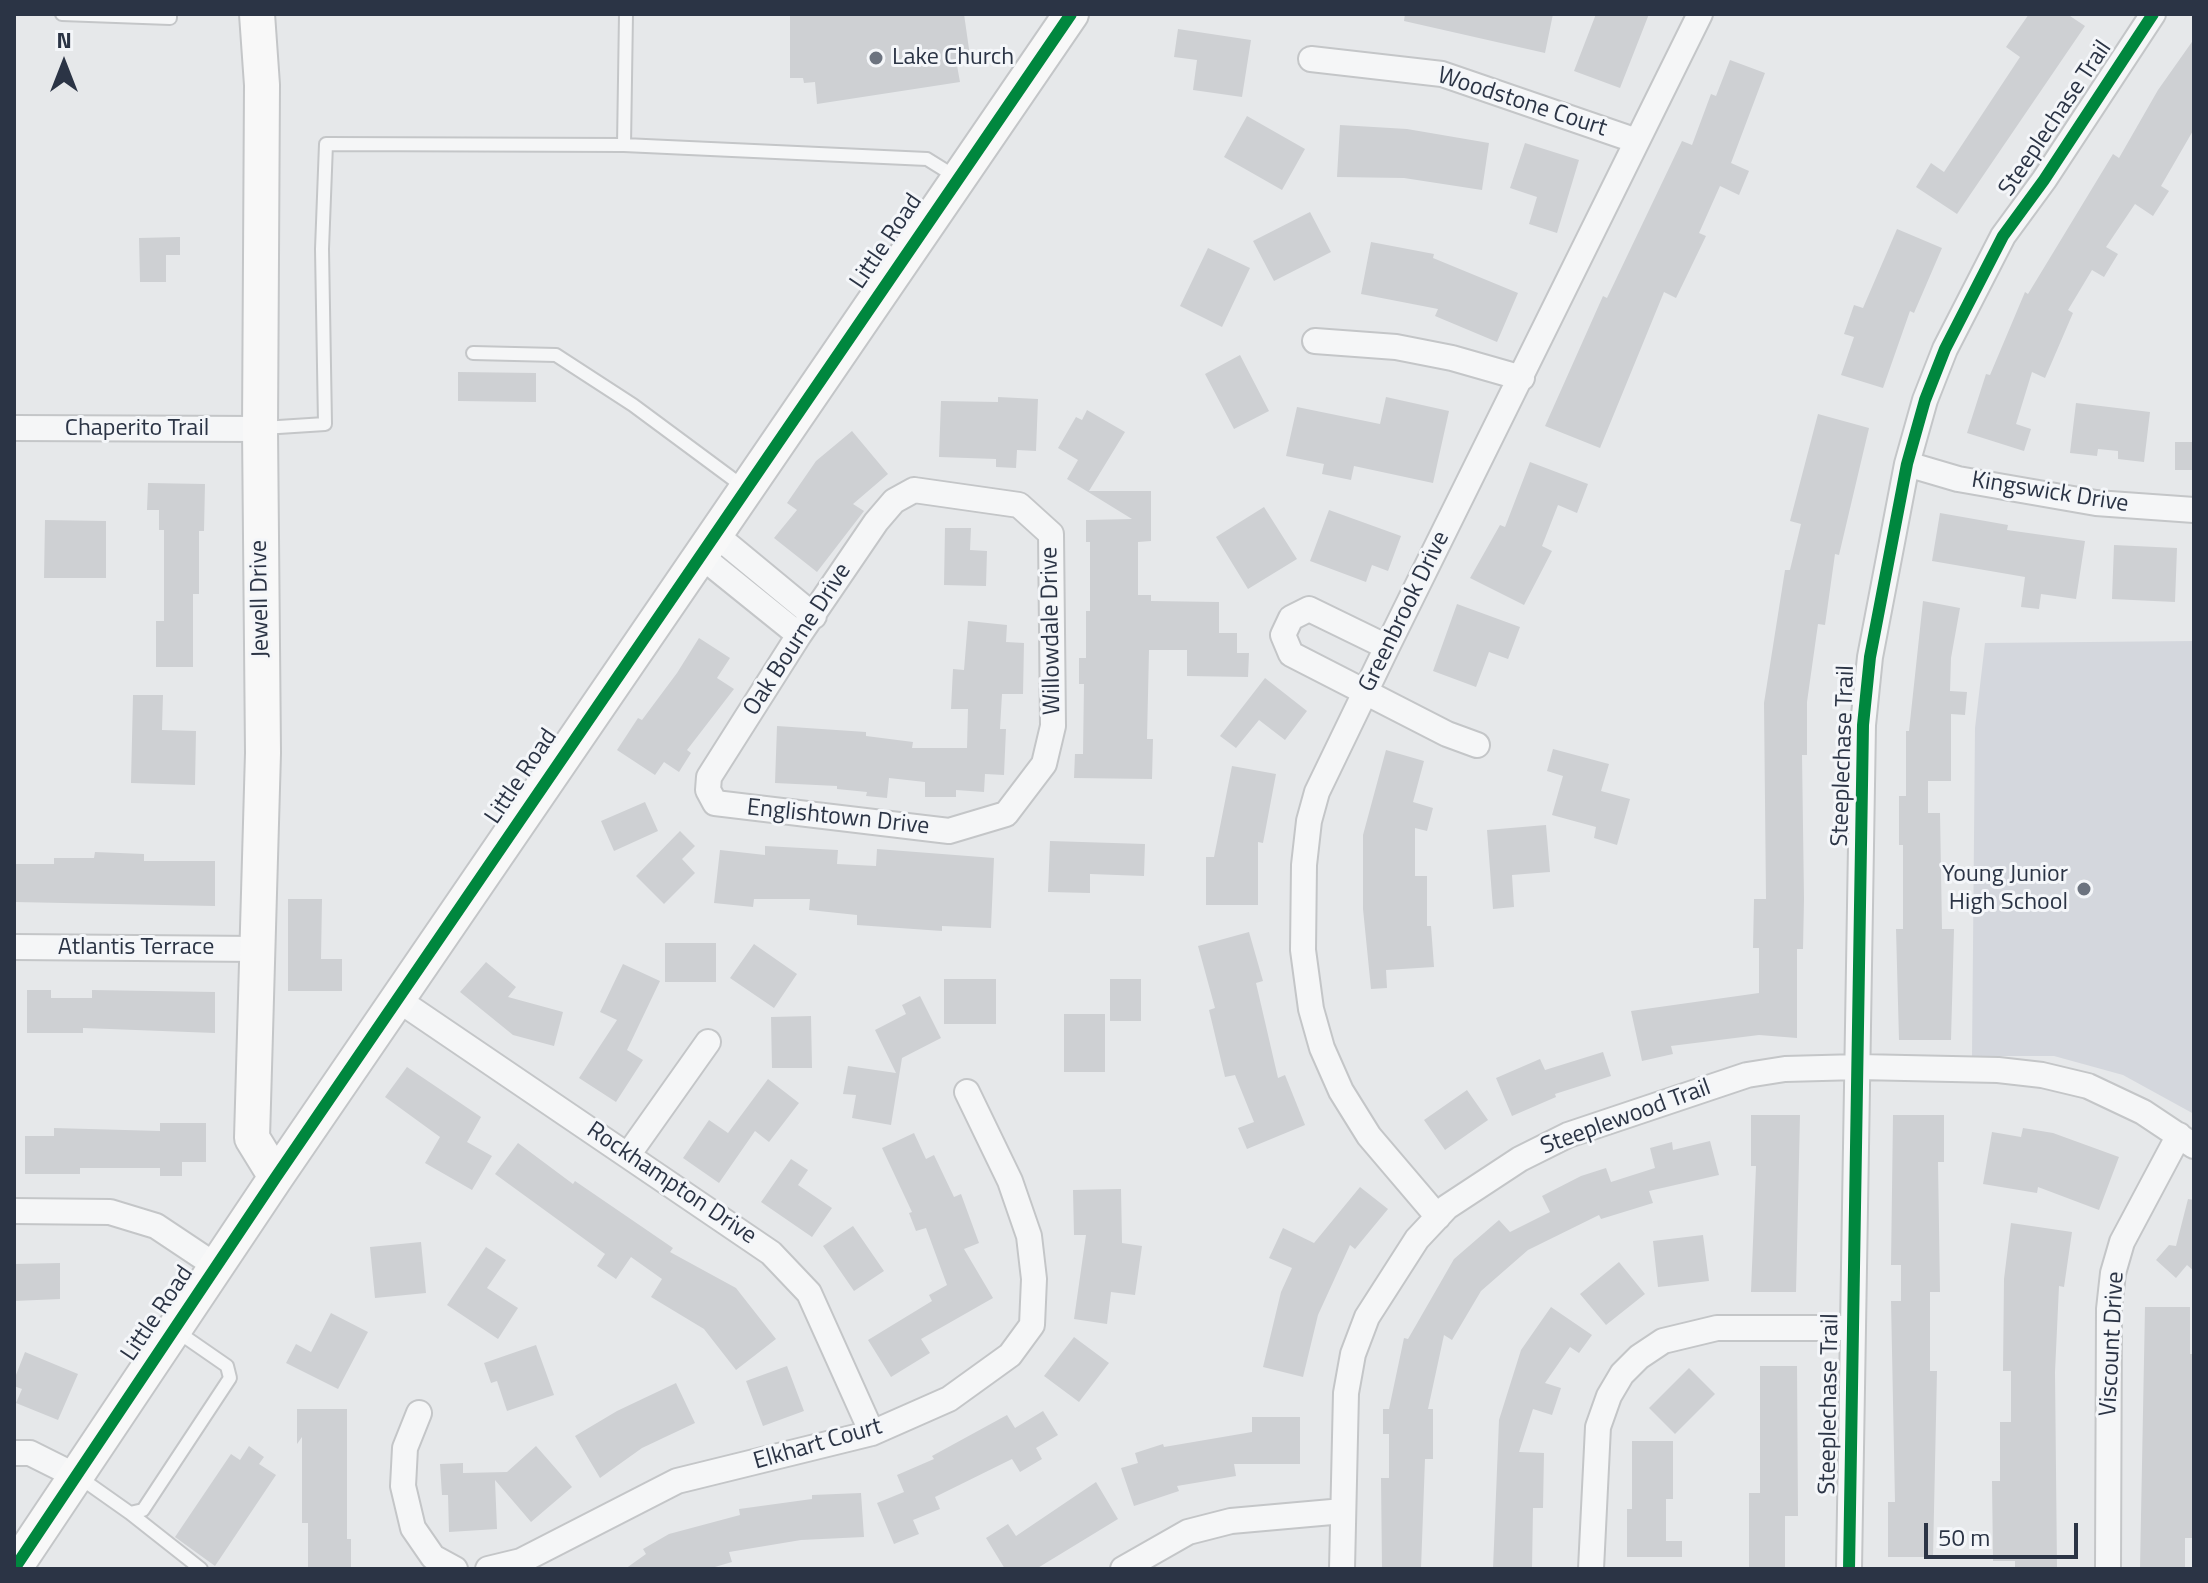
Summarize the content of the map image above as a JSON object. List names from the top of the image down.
{
  "streets": {
    "street": [
      "Woodstone Court",
      "Steeplechase Trail",
      "Little Road",
      "Chaperito Trail",
      "Kingswick Drive",
      "Jewell Drive",
      "Greenbrook Drive",
      "Willowdale Drive",
      "Oak Bourne Drive",
      "Englishtown Drive",
      "Atlantis Terrace",
      "Steeplewood Trail",
      "Rockhampton Drive",
      "Viscount Drive",
      "Elkhart Court"
    ]
  },
  "crossings": [
    ["Woodstone Court", "Greenbrook Drive"],
    ["Steeplechase Trail", "Kingswick Drive"],
    ["Steeplechase Trail", "Steeplewood Trail"],
    ["Little Road", "Jewell Drive"],
    ["Little Road", "Rockhampton Drive"],
    ["Chaperito Trail", "Jewell Drive"],
    ["Jewell Drive", "Atlantis Terrace"],
    ["Greenbrook Drive", "Steeplewood Trail"],
    ["Willowdale Drive", "Oak Bourne Drive"],
    ["Willowdale Drive", "Englishtown Drive"],
    ["Oak Bourne Drive", "Englishtown Drive"],
    ["Steeplewood Trail", "Viscount Drive"],
    ["Rockhampton Drive", "Elkhart Court"]
  ],
  "places": ["Lake Church", "Young Junior High School"],
  "scale_bar": "50 m",
  "north": "top"
}
